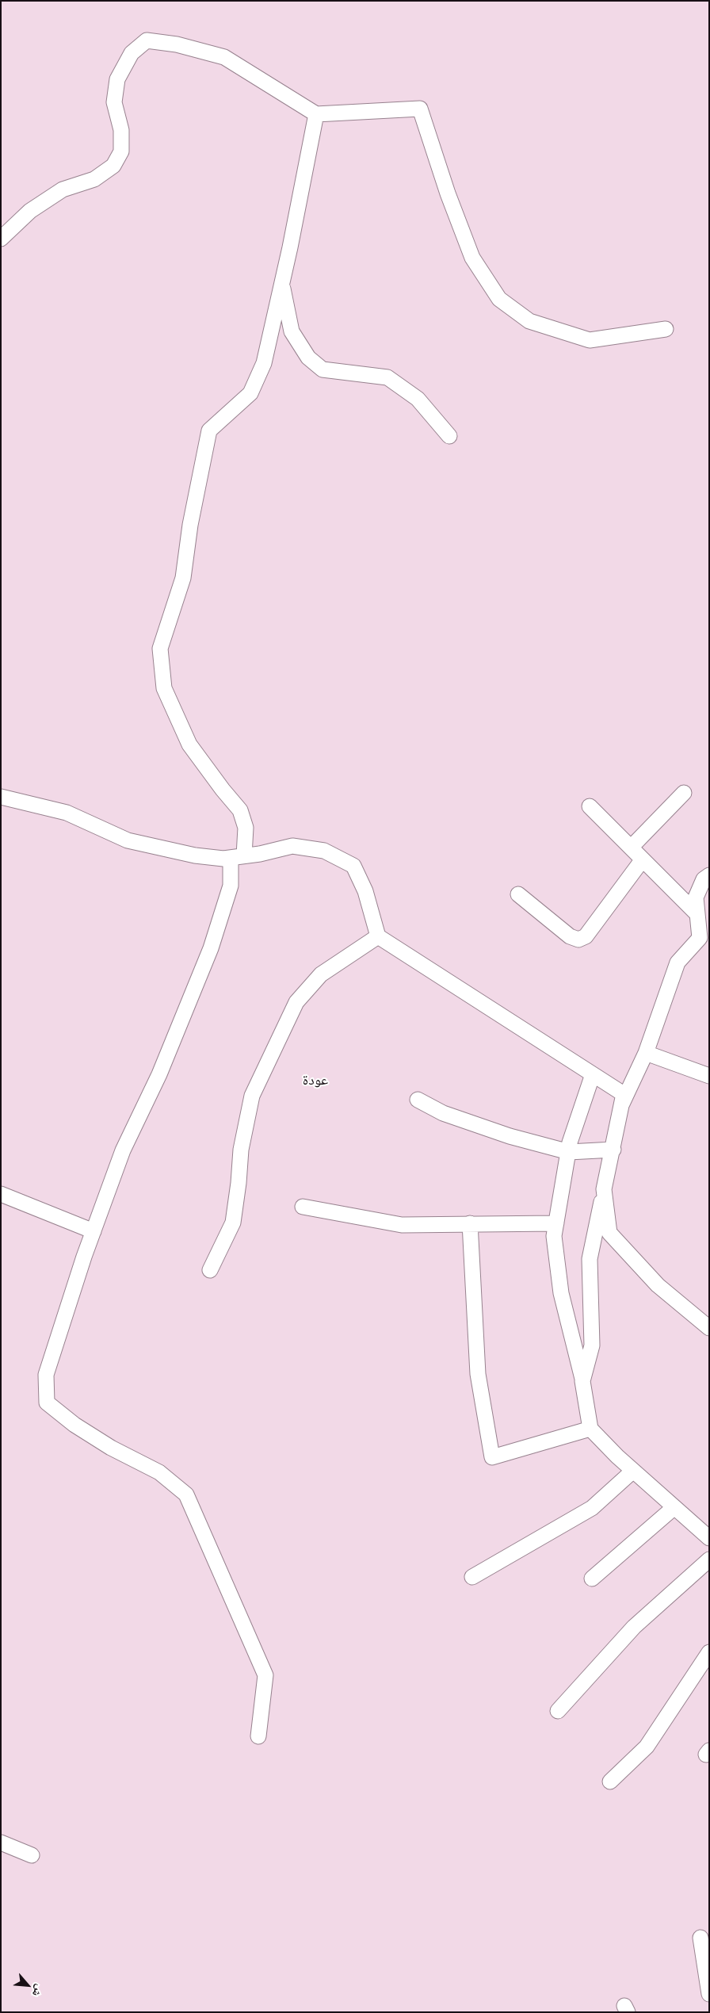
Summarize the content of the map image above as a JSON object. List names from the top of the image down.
{
  "districts": ["عودة"],
  "north": "bottom right"
}
